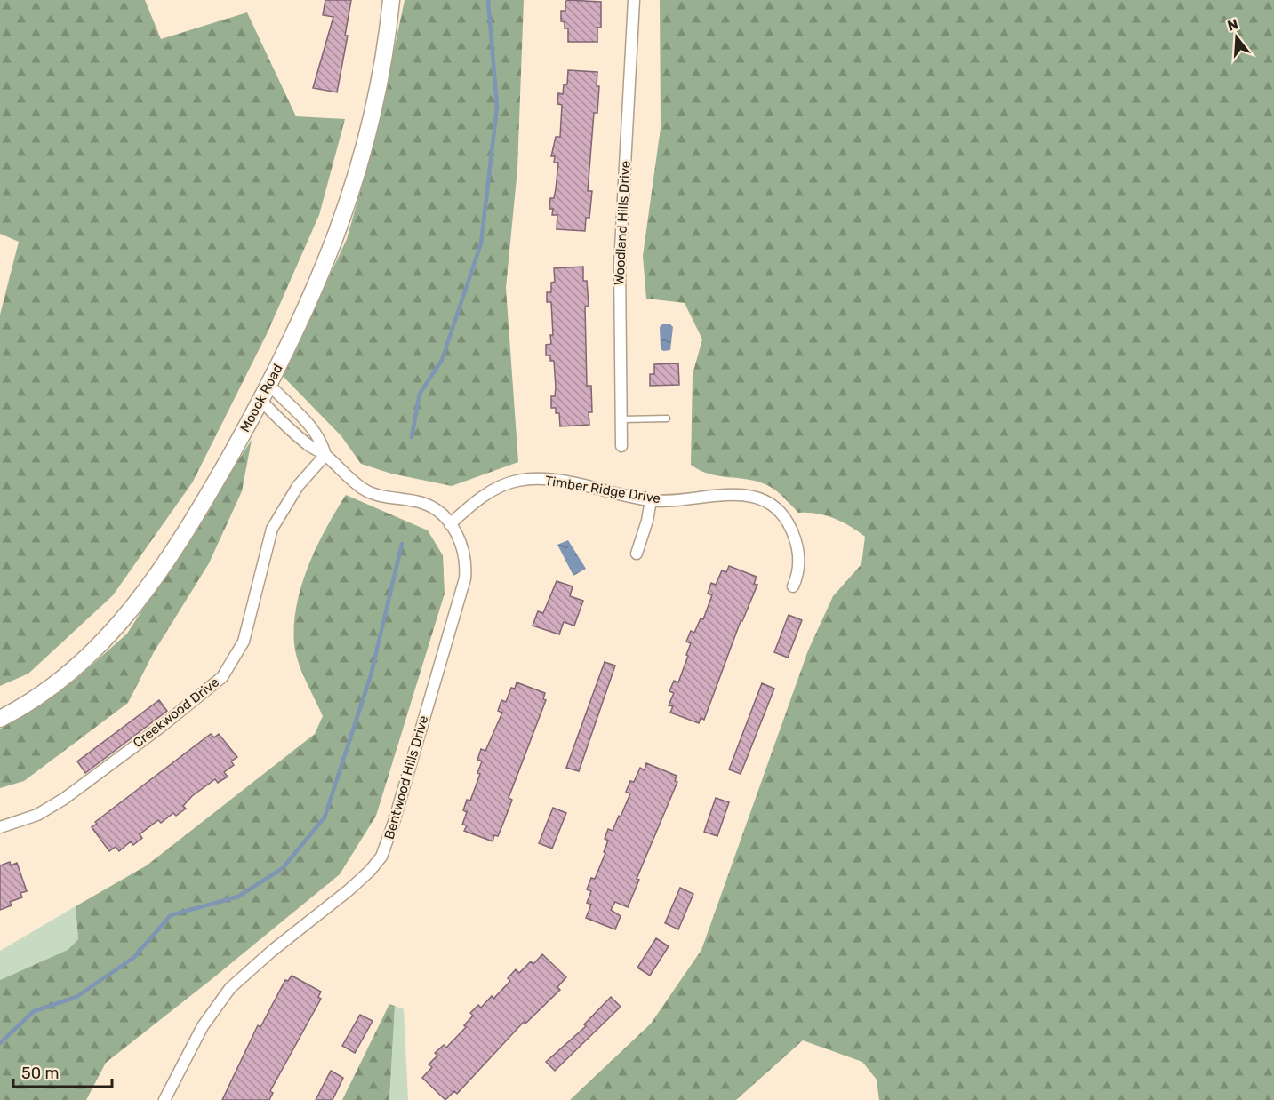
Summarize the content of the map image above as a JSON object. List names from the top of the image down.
{
  "streets": {
    "main road": ["Moock Road"],
    "street": [
      "Woodland Hills Drive",
      "Timber Ridge Drive",
      "Creekwood Drive",
      "Bentwood Hills Drive"
    ]
  },
  "crossings": [
    ["Moock Road", "Bentwood Hills Drive"],
    ["Timber Ridge Drive", "Bentwood Hills Drive"],
    ["Creekwood Drive", "Bentwood Hills Drive"]
  ],
  "scale_bar": "50 m",
  "north": "top"
}
